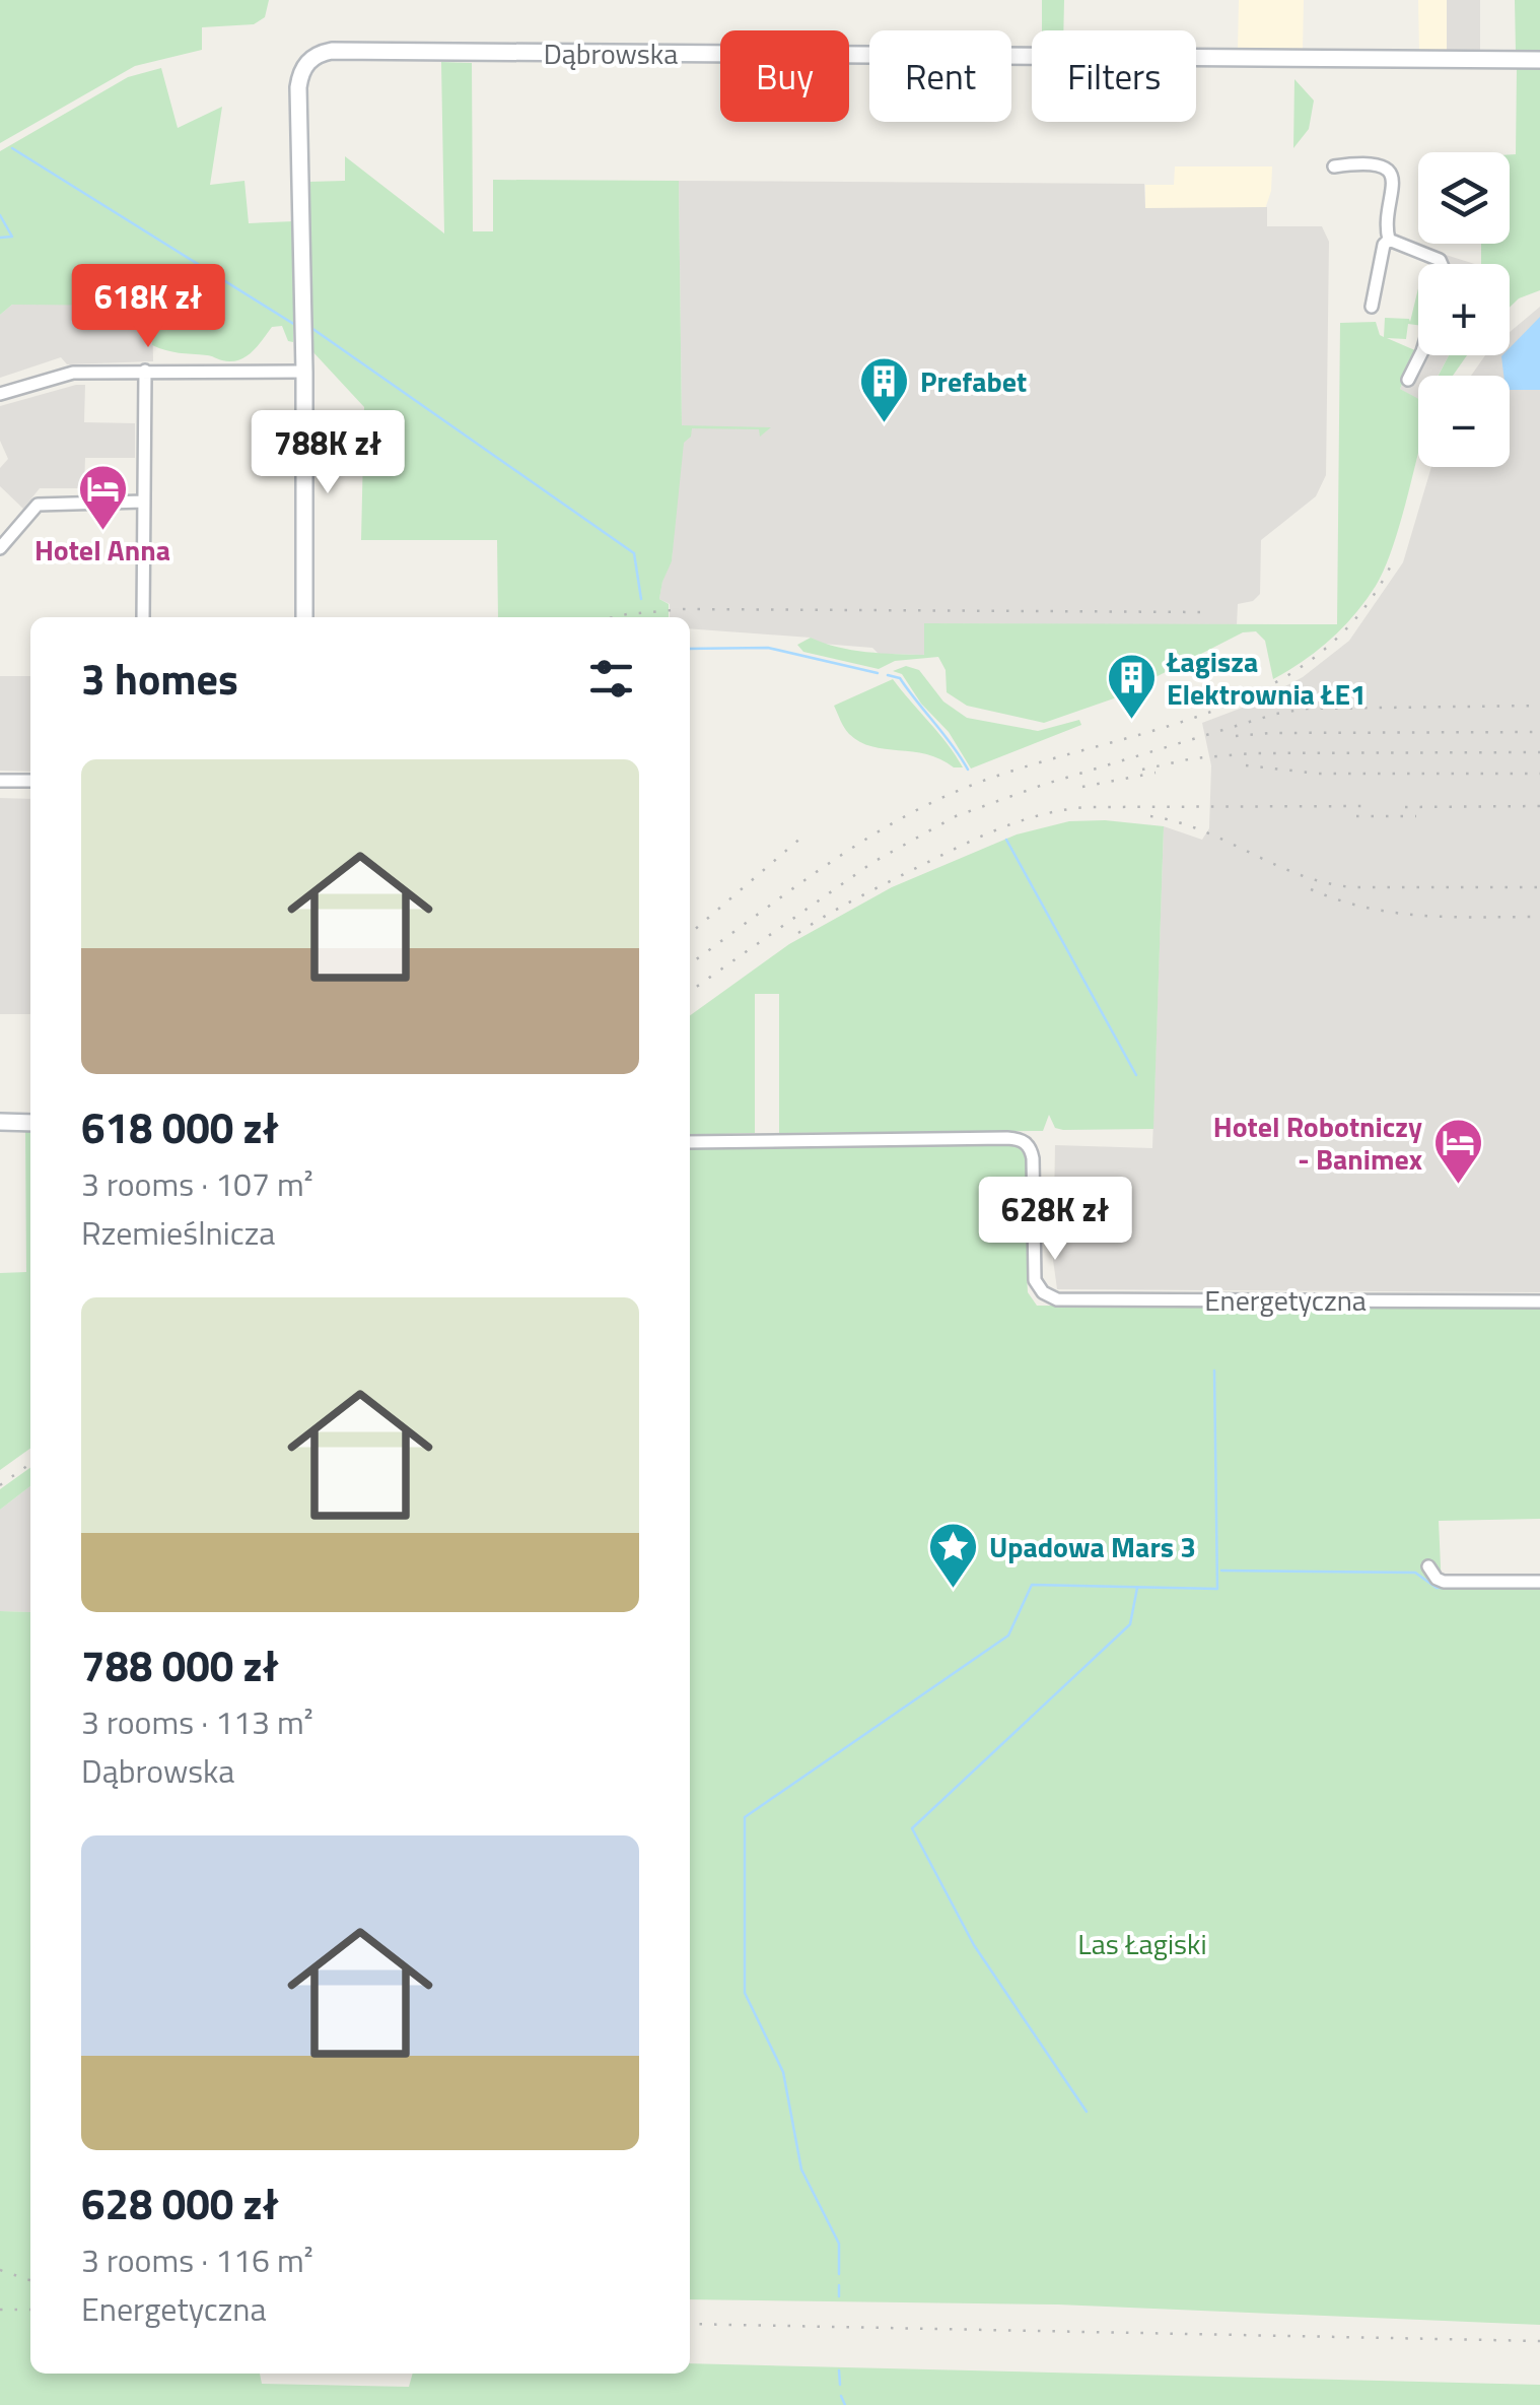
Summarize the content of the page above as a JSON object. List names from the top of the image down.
{
  "streets": {
    "street": ["Dąbrowska", "Energetyczna"]
  },
  "parks": ["Las Łagiski"],
  "places": {
    "building": ["Prefabet", "Łagisza Elektrownia ŁE1"],
    "hotel": ["Hotel Anna", "Hotel Robotniczy - Banimex"],
    "place": ["Upadowa Mars 3"]
  },
  "page": {
    "chip": ["Buy", "Rent", "Filters"],
    "map_buttons": ["+", "−"],
    "price": ["618K zł", "788K zł", "628K zł"],
    "heading": "3 homes",
    "list": [
      {
        "name": "618 000 zł",
        "note": "3 rooms · 107 m² · Rzemieślnicza"
      },
      {
        "name": "788 000 zł",
        "note": "3 rooms · 113 m² · Dąbrowska"
      },
      {
        "name": "628 000 zł",
        "note": "3 rooms · 116 m² · Energetyczna"
      }
    ]
  }
}
